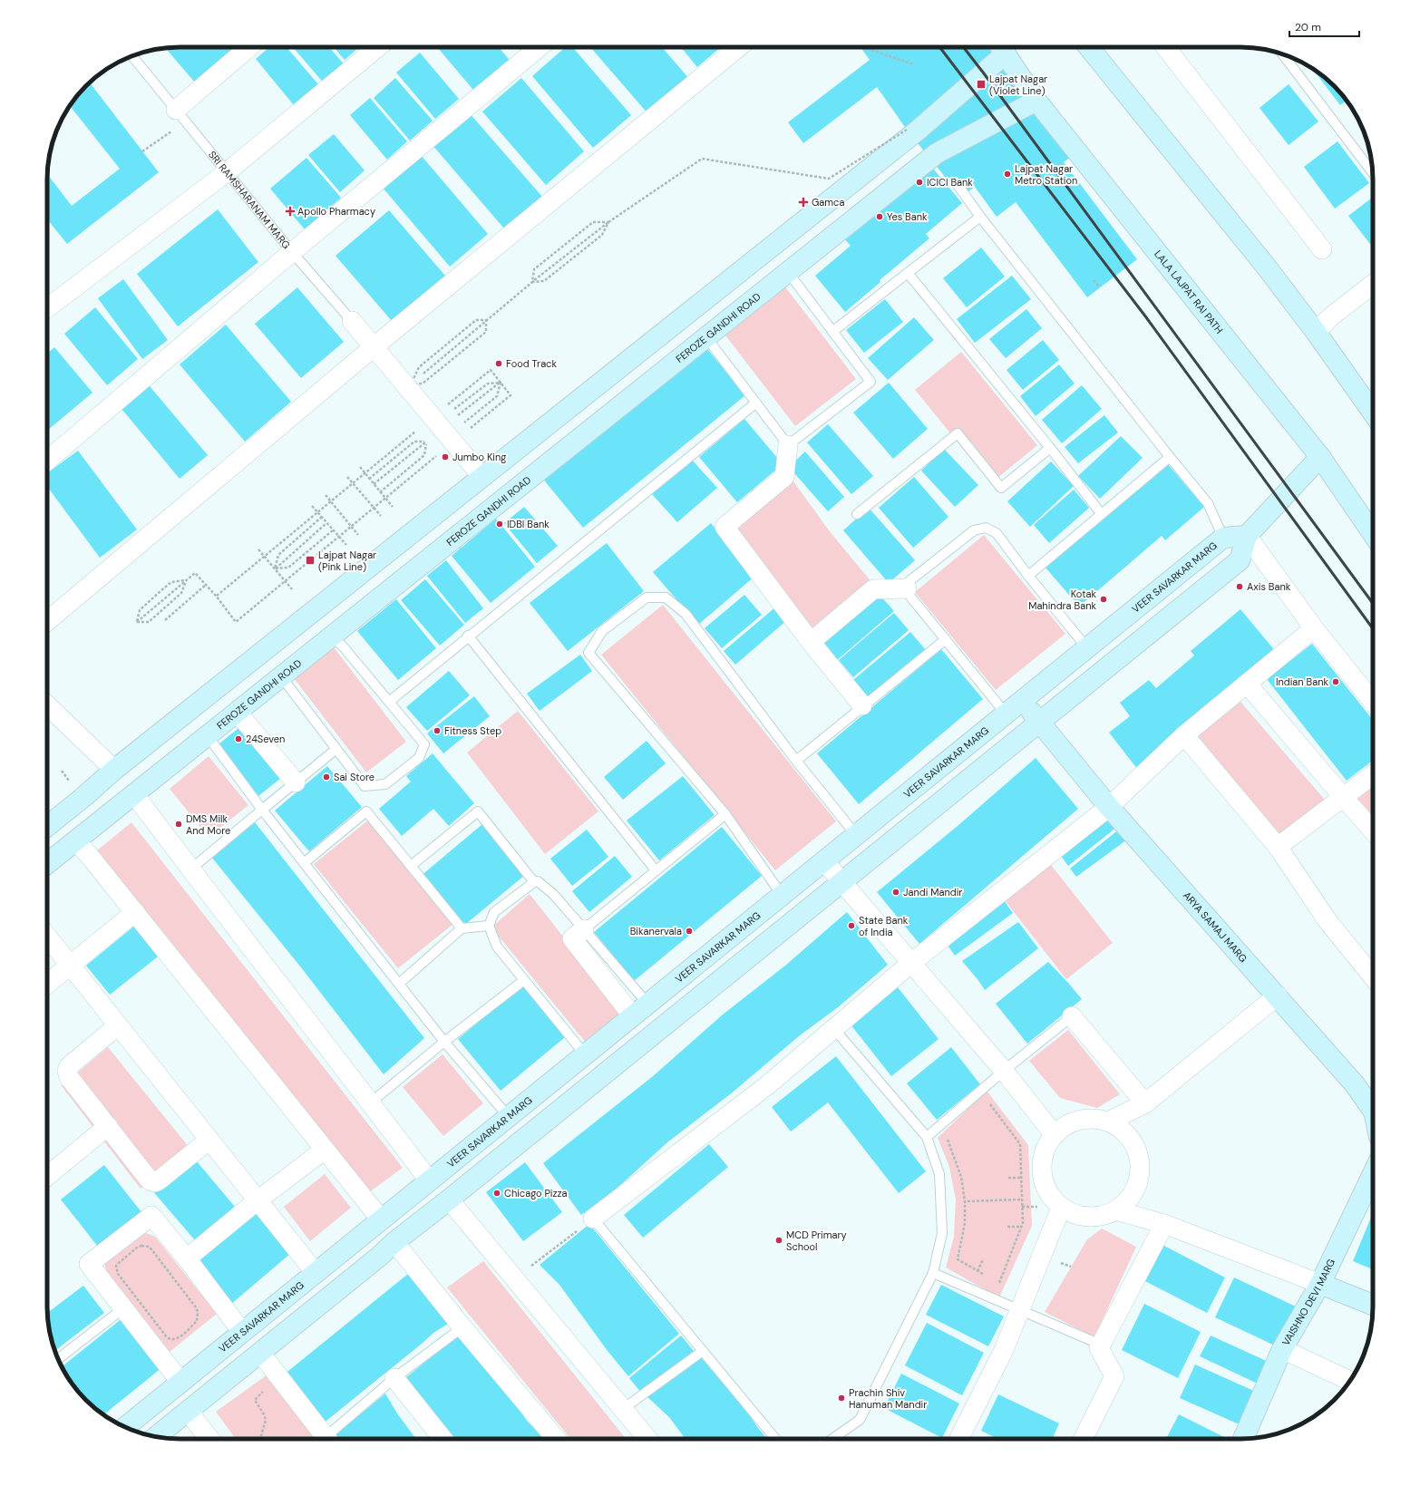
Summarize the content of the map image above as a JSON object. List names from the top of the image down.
{
  "streets": {
    "street": [
      "SRI RAMSHARANAM MARG",
      "LALA LAJPAT RAI PATH",
      "FEROZE GANDHI ROAD",
      "VEER SAVARKAR MARG",
      "ARYA SAMAJ MARG",
      "VAISHNO DEVI MARG"
    ]
  },
  "crossings": [
    ["LALA LAJPAT RAI PATH", "FEROZE GANDHI ROAD"],
    ["VEER SAVARKAR MARG", "ARYA SAMAJ MARG"]
  ],
  "places": {
    "transit": ["Lajpat Nagar (Violet Line)", "Lajpat Nagar (Pink Line)"],
    "other": [
      "Lajpat Nagar Metro Station",
      "ICICI Bank",
      "Yes Bank",
      "Food Track",
      "Jumbo King",
      "IDBI Bank",
      "Axis Bank",
      "Kotak Mahindra Bank",
      "Indian Bank",
      "Fitness Step",
      "24Seven",
      "Sai Store",
      "DMS Milk And More",
      "Jandi Mandir",
      "State Bank of India",
      "Bikanervala",
      "Chicago Pizza",
      "MCD Primary School",
      "Prachin Shiv Hanuman Mandir"
    ],
    "health": ["Gamca", "Apollo Pharmacy"]
  },
  "scale_bar": "20 m"
}
